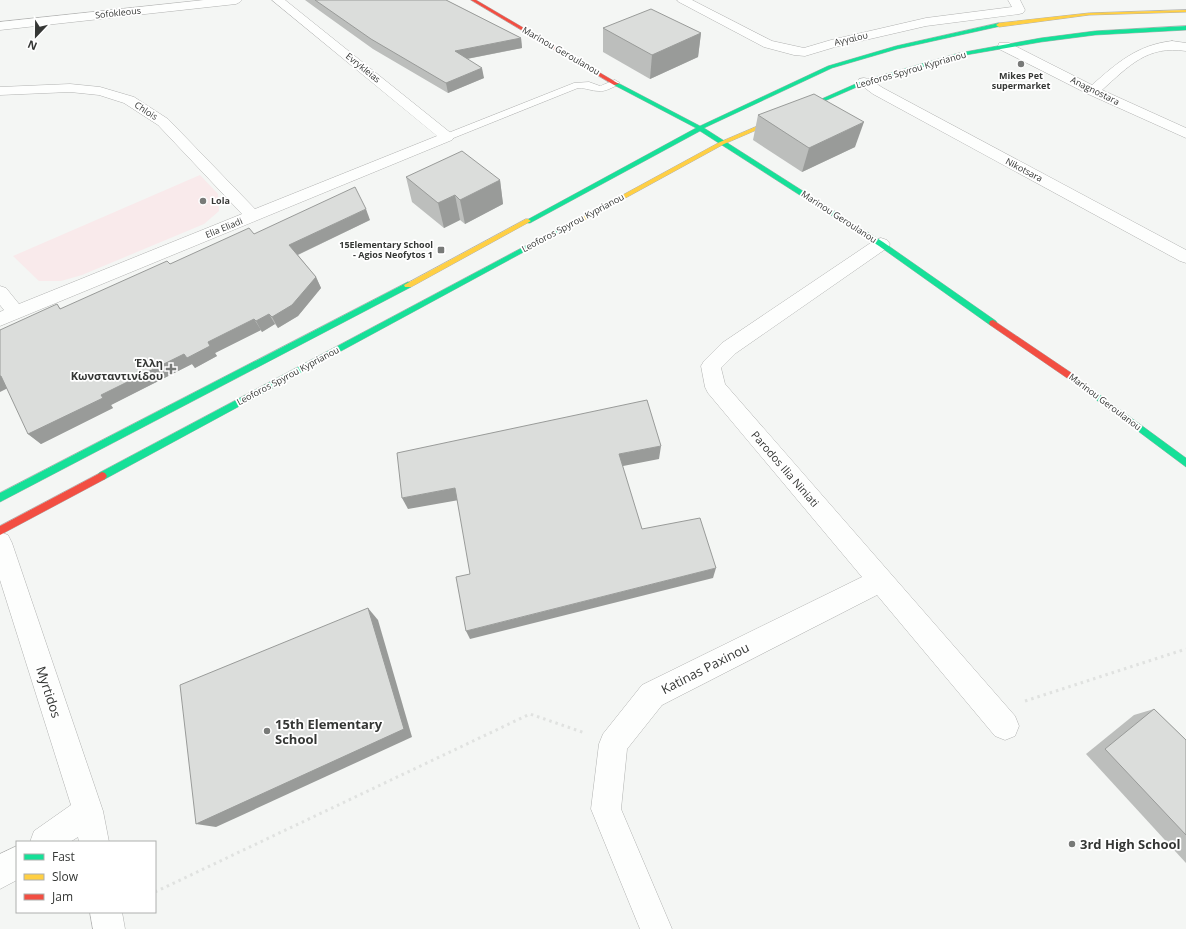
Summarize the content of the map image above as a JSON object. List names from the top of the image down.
{
  "streets": {
    "main road": ["Marinou Geroulanou", "Leoforos Spyrou Kyprianou"],
    "street": [
      "Sofokleous",
      "Αγγαίου",
      "Evrykleias",
      "Anagnostara",
      "Chlois",
      "Nikotsara",
      "Elia Eliadi",
      "Parodos Ilia Niniati",
      "Katinas Paxinou",
      "Myrtidos"
    ]
  },
  "crossings": [
    ["Marinou Geroulanou", "Leoforos Spyrou Kyprianou"],
    ["Marinou Geroulanou", "Parodos Ilia Niniati"],
    ["Evrykleias", "Elia Eliadi"],
    ["Leoforos Spyrou Kyprianou", "Anagnostara"],
    ["Leoforos Spyrou Kyprianou", "Nikotsara"],
    ["Chlois", "Elia Eliadi"],
    ["Parodos Ilia Niniati", "Katinas Paxinou"]
  ],
  "places": {
    "other": [
      "Mikes Pet supermarket",
      "Lola",
      "15th Elementary School",
      "3rd High School"
    ],
    "transit": ["15Elementary School - Agios Neofytos 1"],
    "health": ["Έλλη Κωνσταντινίδου"]
  },
  "legend": ["Fast", "Slow", "Jam"],
  "north": "bottom"
}
